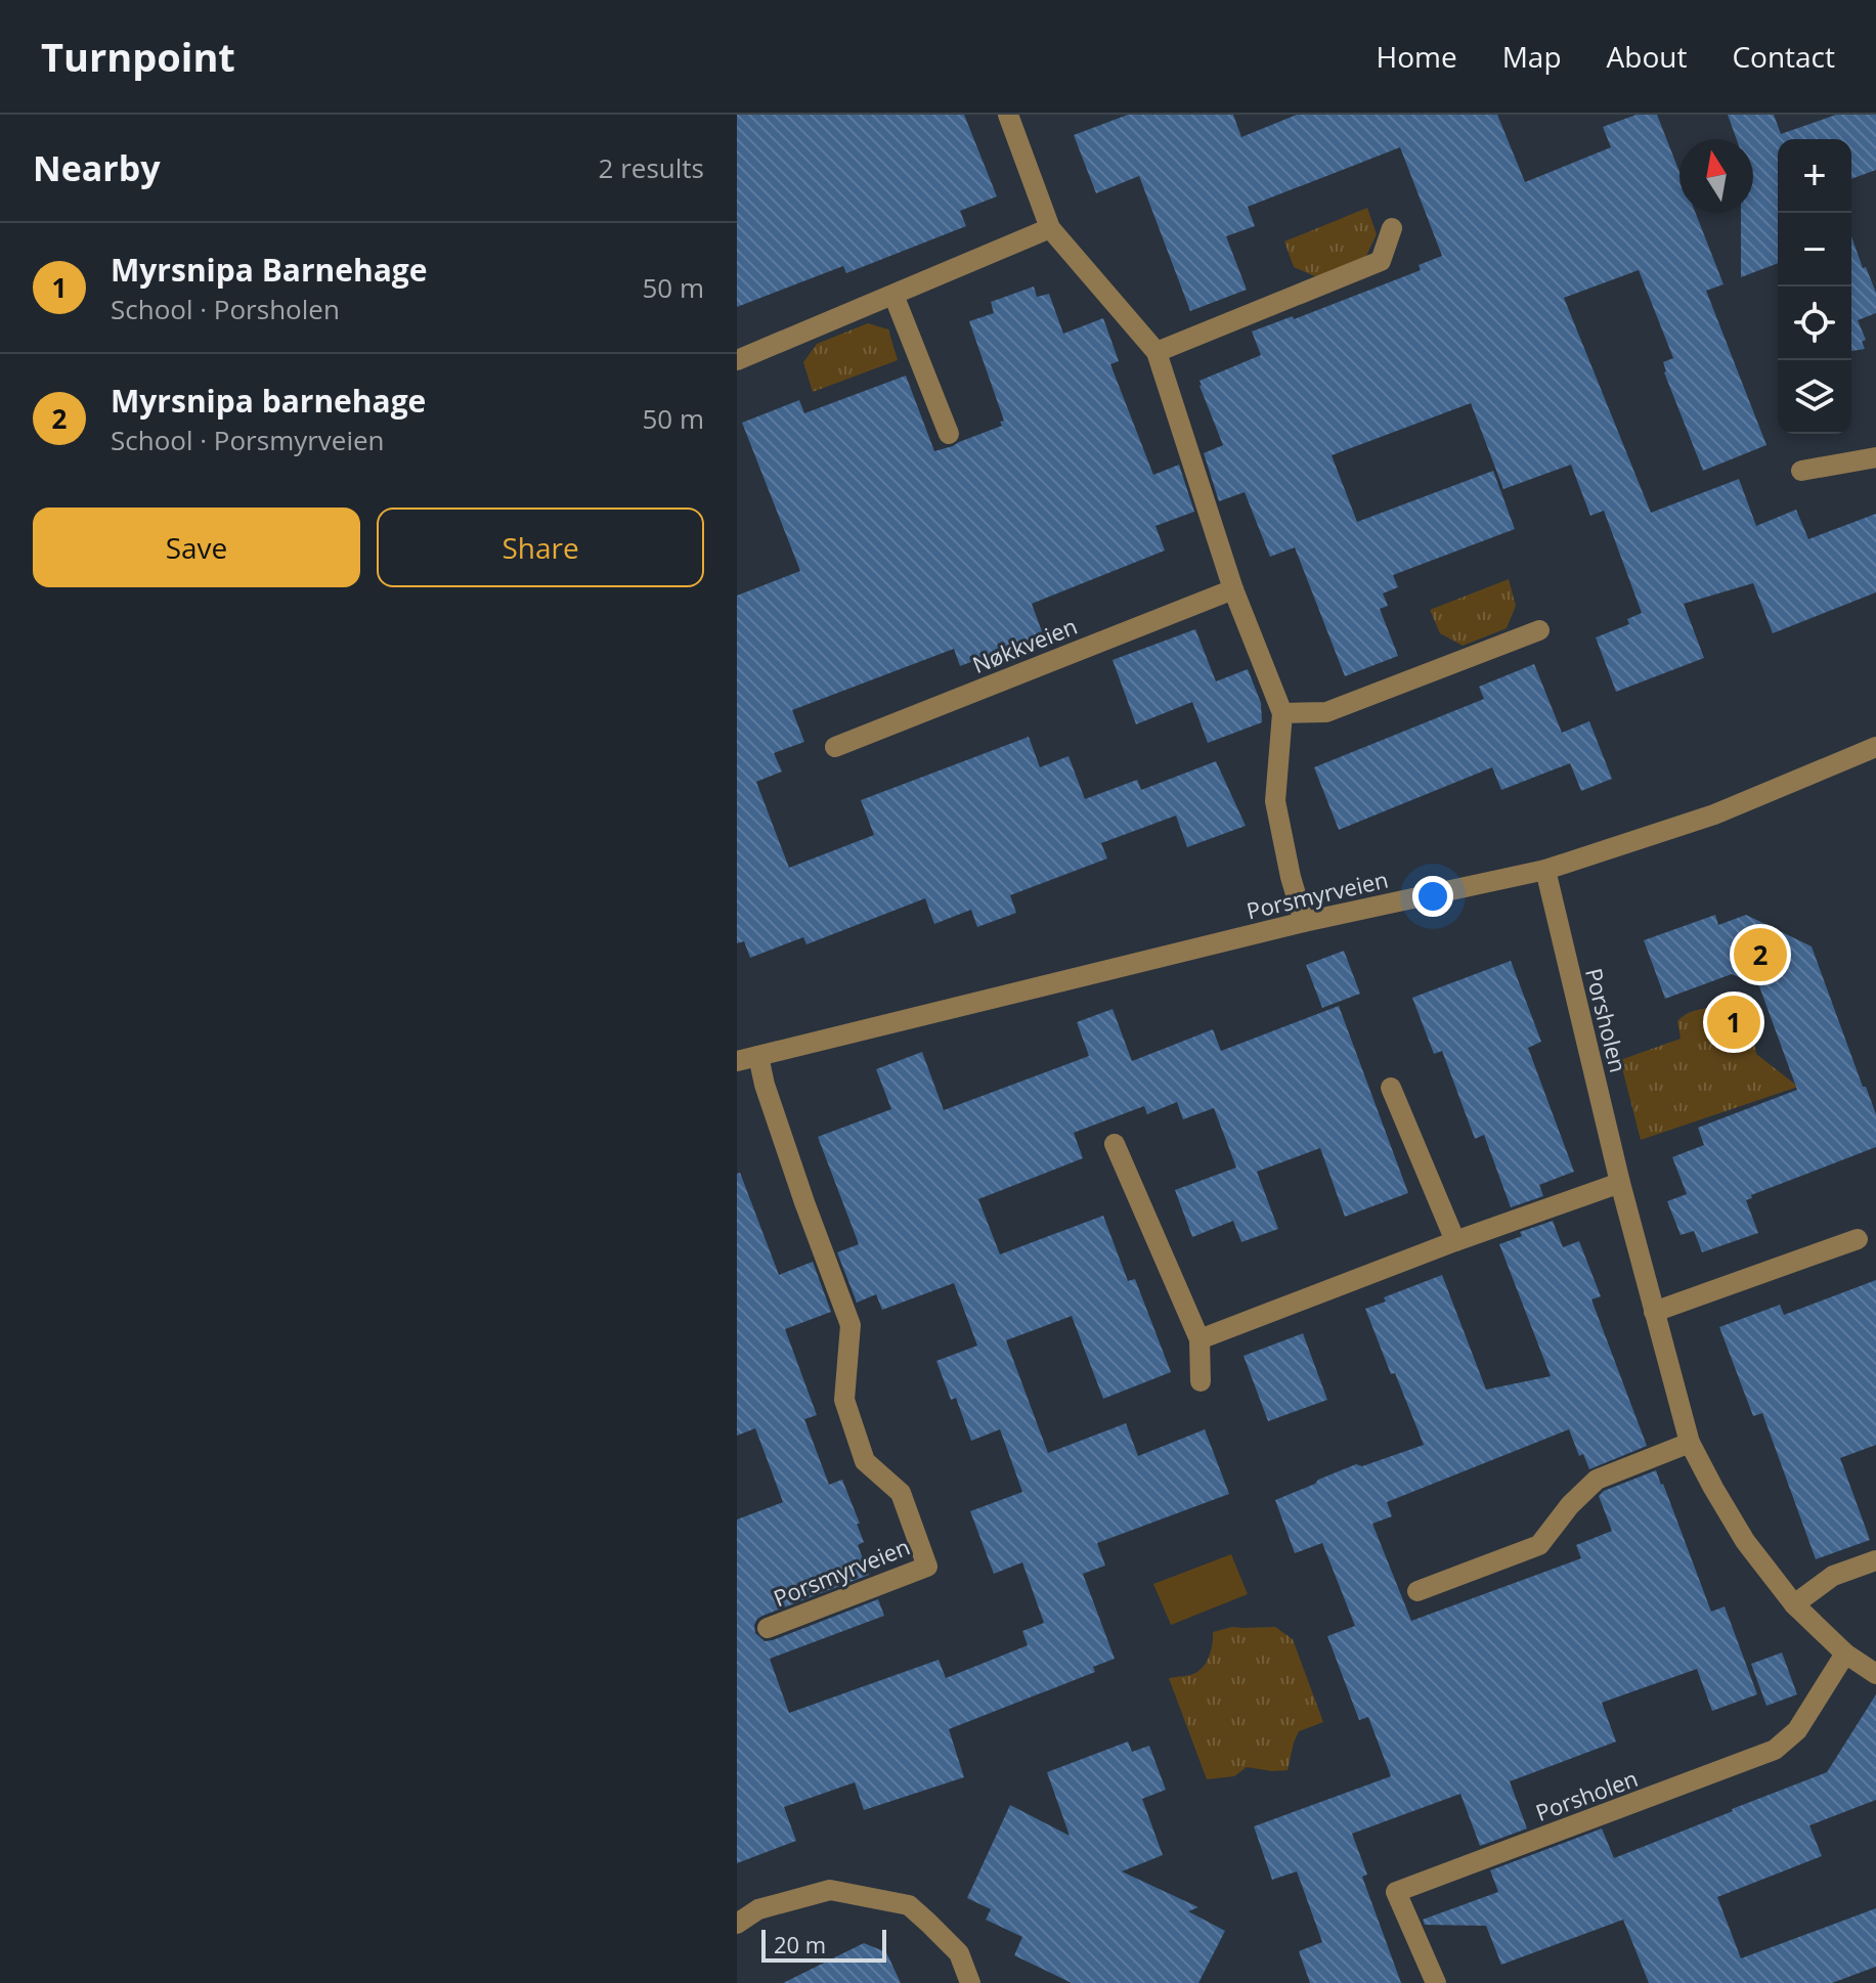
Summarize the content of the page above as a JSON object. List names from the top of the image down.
{
  "streets": {
    "street": ["Nøkkveien", "Porsmyrveien", "Porsholen"]
  },
  "crossings": [
    ["Porsmyrveien", "Porsholen"]
  ],
  "scale_bar": "20 m",
  "north": "top",
  "page": {
    "header": "Turnpoint",
    "nav": [
      "Home",
      "Map",
      "About",
      "Contact"
    ],
    "heading": ["Nearby", "2 results"],
    "map_buttons": ["+", "−"],
    "list": [
      {
        "mark": "1",
        "name": "Myrsnipa Barnehage",
        "note": "School · Porsholen",
        "value": "50 m"
      },
      {
        "mark": "2",
        "name": "Myrsnipa barnehage",
        "note": "School · Porsmyrveien",
        "value": "50 m"
      }
    ],
    "buttons": ["Save", "Share"],
    "pins": ["2", "1"],
    "scale": "20 m"
  }
}
